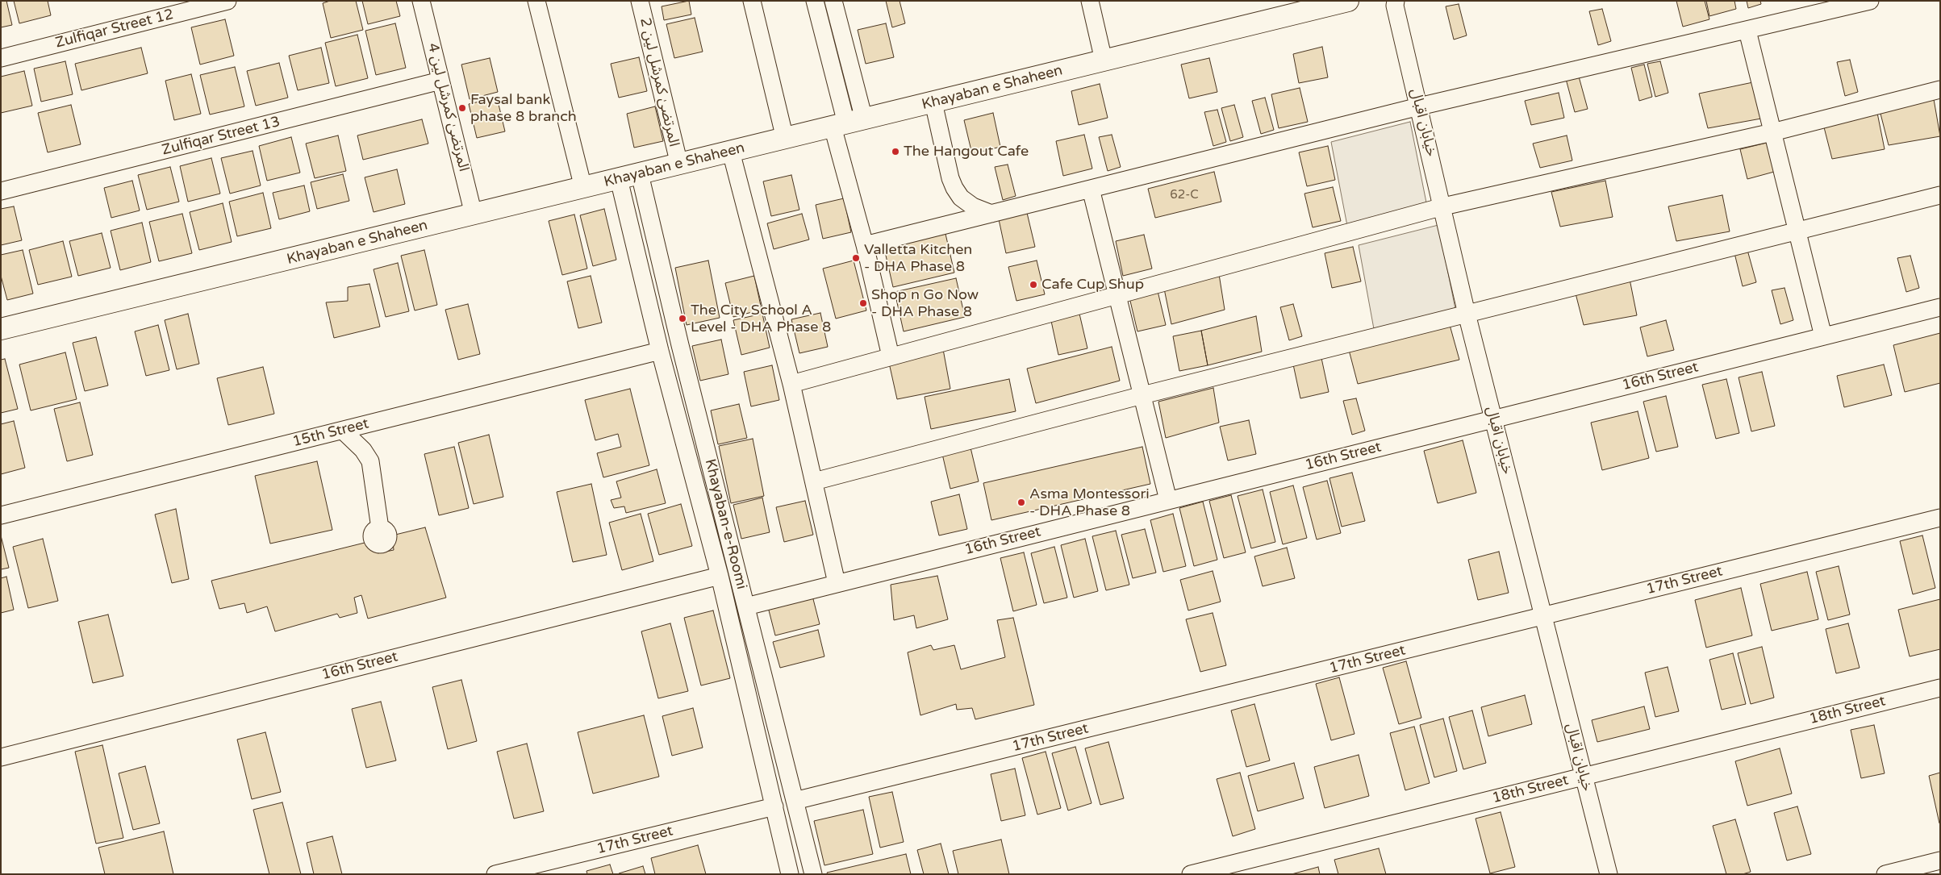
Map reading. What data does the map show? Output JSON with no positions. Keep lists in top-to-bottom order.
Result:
{
  "streets": {
    "main road": ["Khayaban e Shaheen"],
    "street": [
      "Zulfiqar Street 12",
      "المرتضیٰ کمرشل لین 2",
      "المرتضیٰ کمرشل لین 4",
      "خیابان اقبال",
      "Zulfiqar Street 13",
      "16th Street",
      "15th Street",
      "Khayaban-e-Roomi",
      "17th Street",
      "18th Street"
    ]
  },
  "crossings": [
    ["المرتضیٰ کمرشل لین 2", "Khayaban e Shaheen"],
    ["Khayaban e Shaheen", "المرتضیٰ کمرشل لین 4"],
    ["Khayaban e Shaheen", "Khayaban-e-Roomi"],
    ["المرتضیٰ کمرشل لین 4", "Zulfiqar Street 13"],
    ["خیابان اقبال", "16th Street"],
    ["خیابان اقبال", "17th Street"],
    ["خیابان اقبال", "18th Street"],
    ["16th Street", "Khayaban-e-Roomi"],
    ["15th Street", "Khayaban-e-Roomi"],
    ["Khayaban-e-Roomi", "17th Street"]
  ],
  "places": [
    "Faysal bank phase 8 branch",
    "The Hangout Cafe",
    "Valletta Kitchen - DHA Phase 8",
    "Cafe Cup Shup",
    "Shop n Go Now - DHA Phase 8",
    "The City School A Level - DHA Phase 8",
    "Asma Montessori - DHA Phase 8"
  ],
  "house_numbers": ["62-C"]
}
